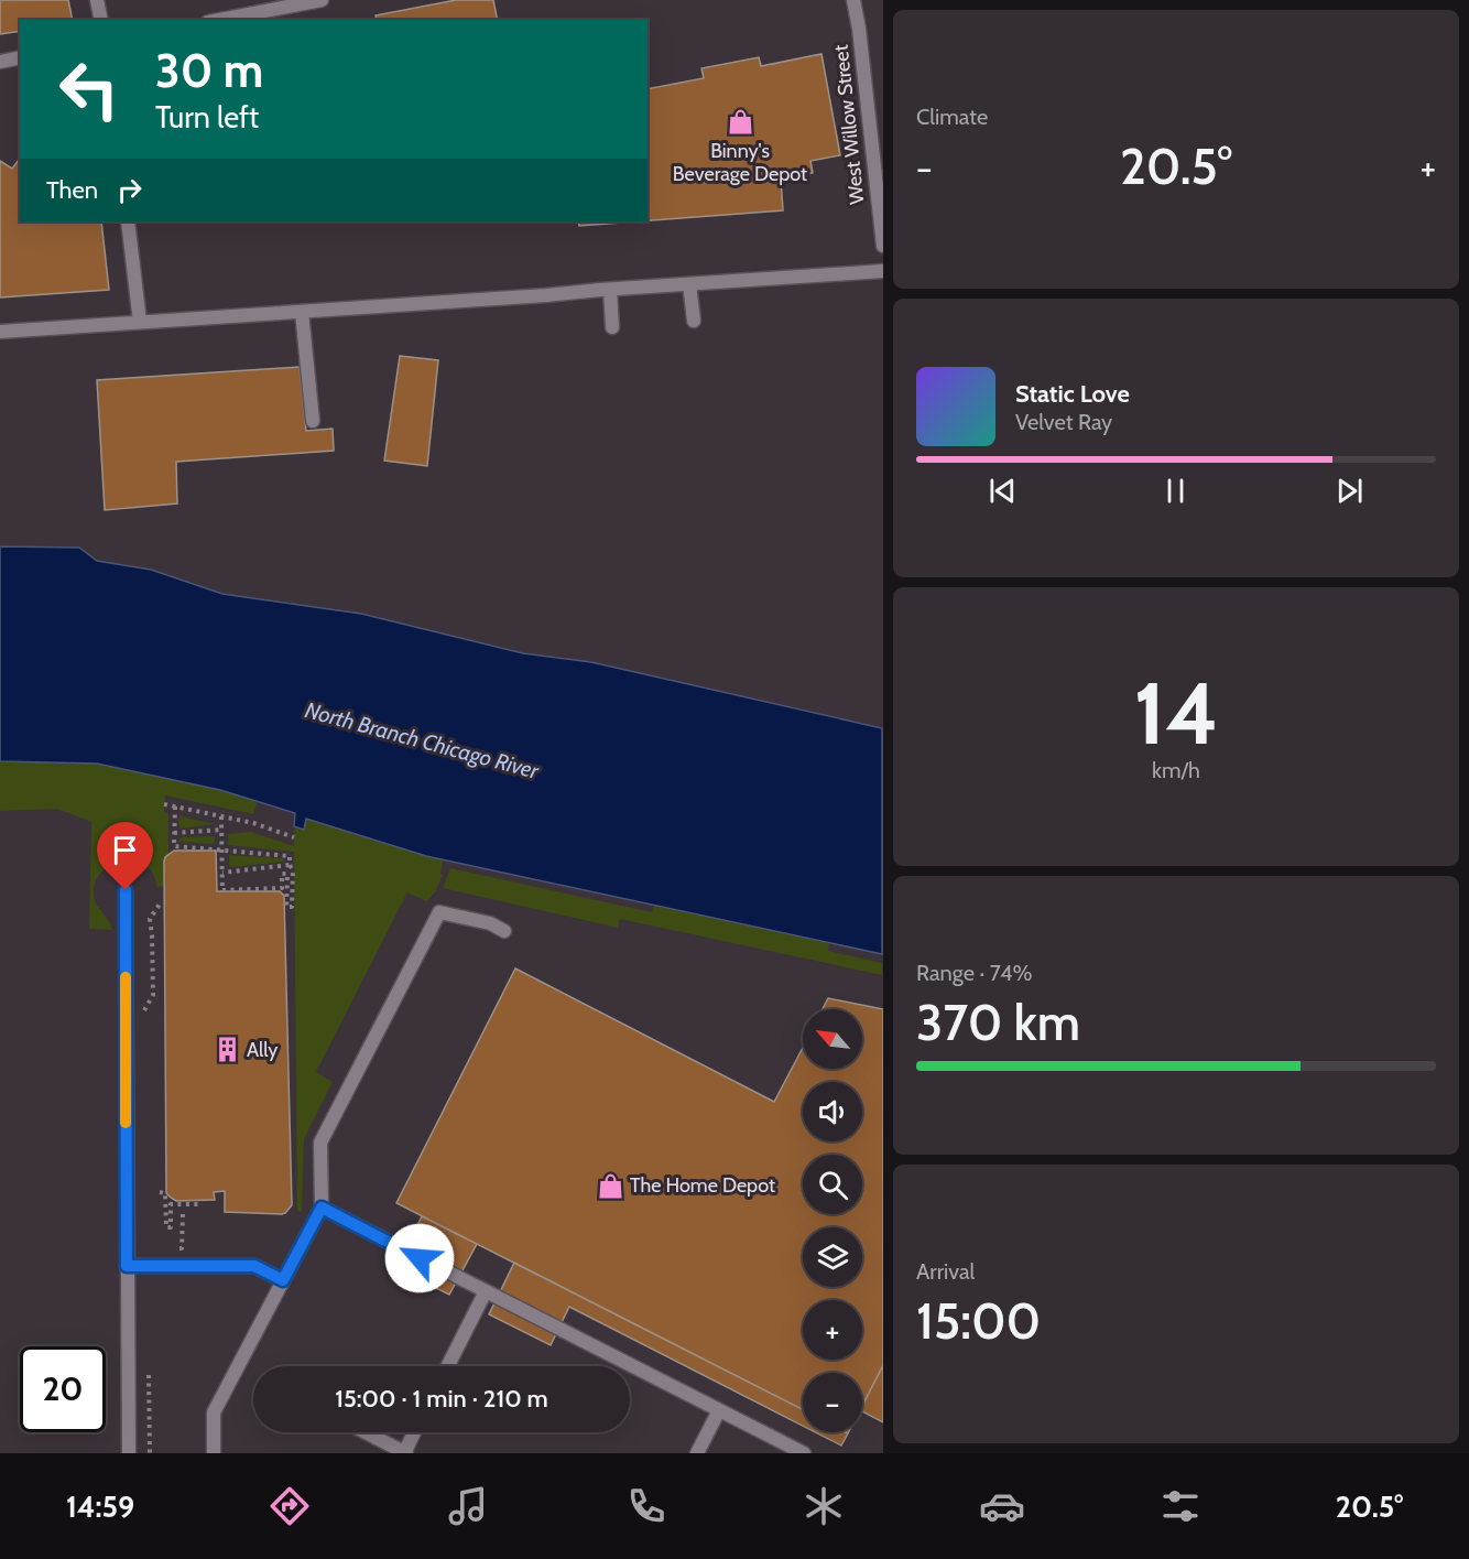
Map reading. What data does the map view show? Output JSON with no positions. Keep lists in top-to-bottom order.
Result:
{
  "streets": {
    "street": ["West Willow Street"]
  },
  "water": ["North Branch Chicago River"],
  "places": {
    "shop": ["Binny's Beverage Depot", "The Home Depot"],
    "building": ["Ally"]
  },
  "north": "top left",
  "page": {
    "tile": [
      "Climate",
      ["14", "km/h"],
      ["Range · 74%", "370 km"],
      ["Arrival", "15:00"]
    ],
    "turn": ["30 m", "Turn left"],
    "heat": ["−", "20.5°", "+"],
    "then": "Then",
    "song": ["Static Love", "Velvet Ray"],
    "map_buttons": ["+", "−"],
    "limit": "20",
    "trip": "15:00 · 1 min · 210 m",
    "tabs": ["14:59", "20.5°"]
  }
}
